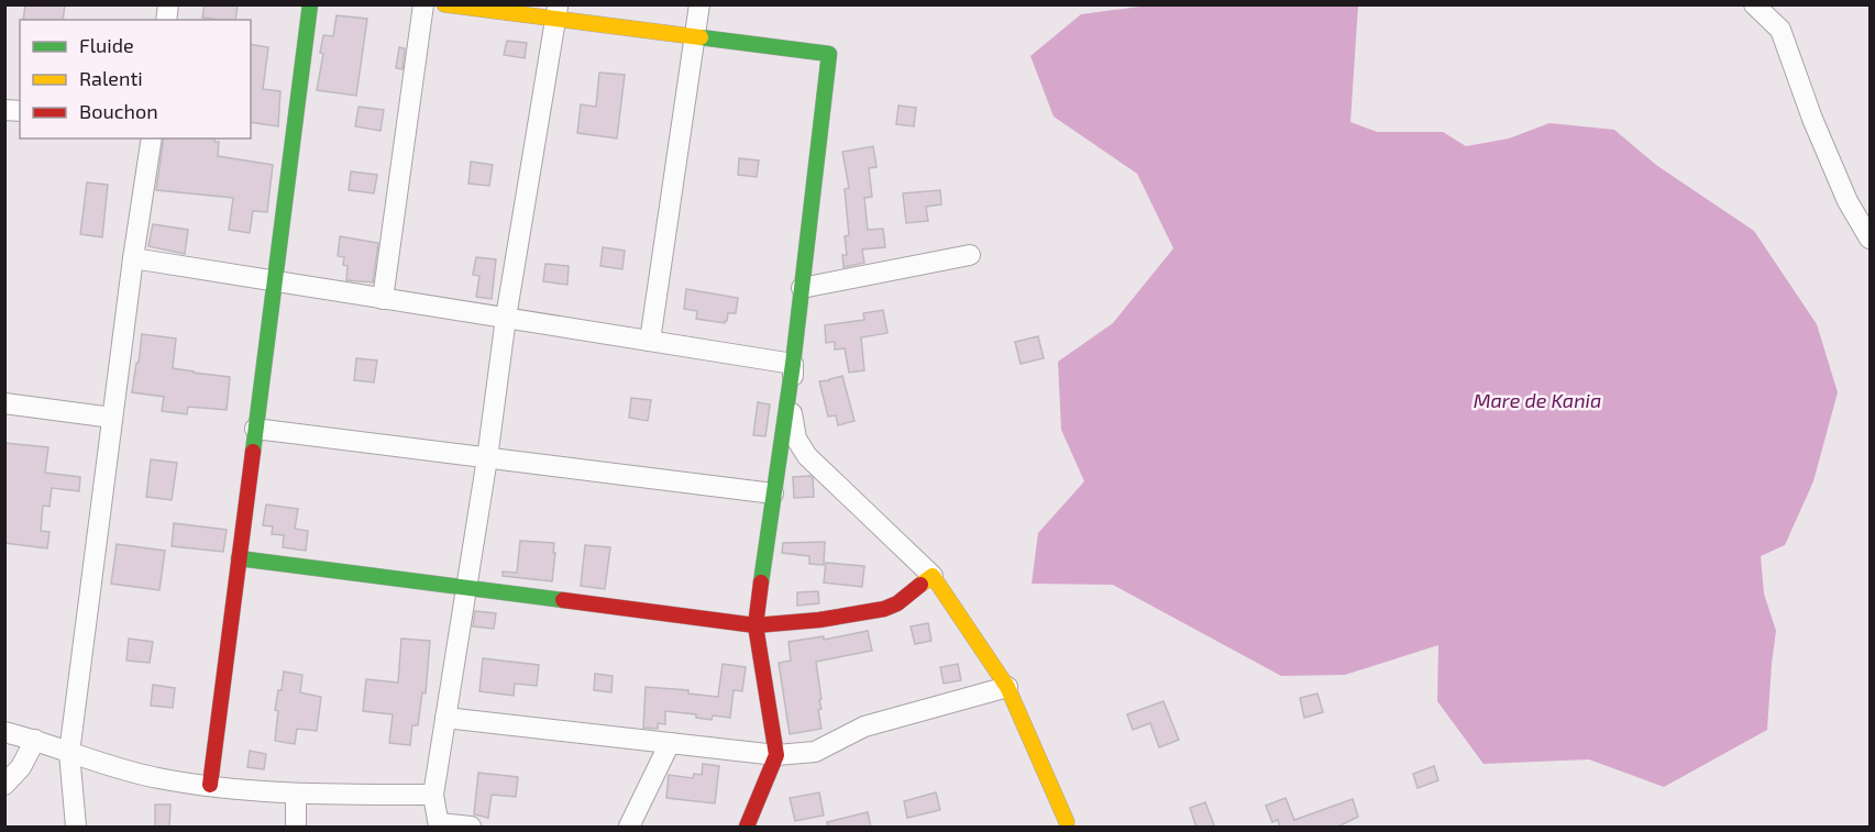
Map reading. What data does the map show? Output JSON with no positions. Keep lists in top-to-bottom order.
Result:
{
  "water": ["Mare de Kania"],
  "legend": ["Fluide", "Ralenti", "Bouchon"]
}
